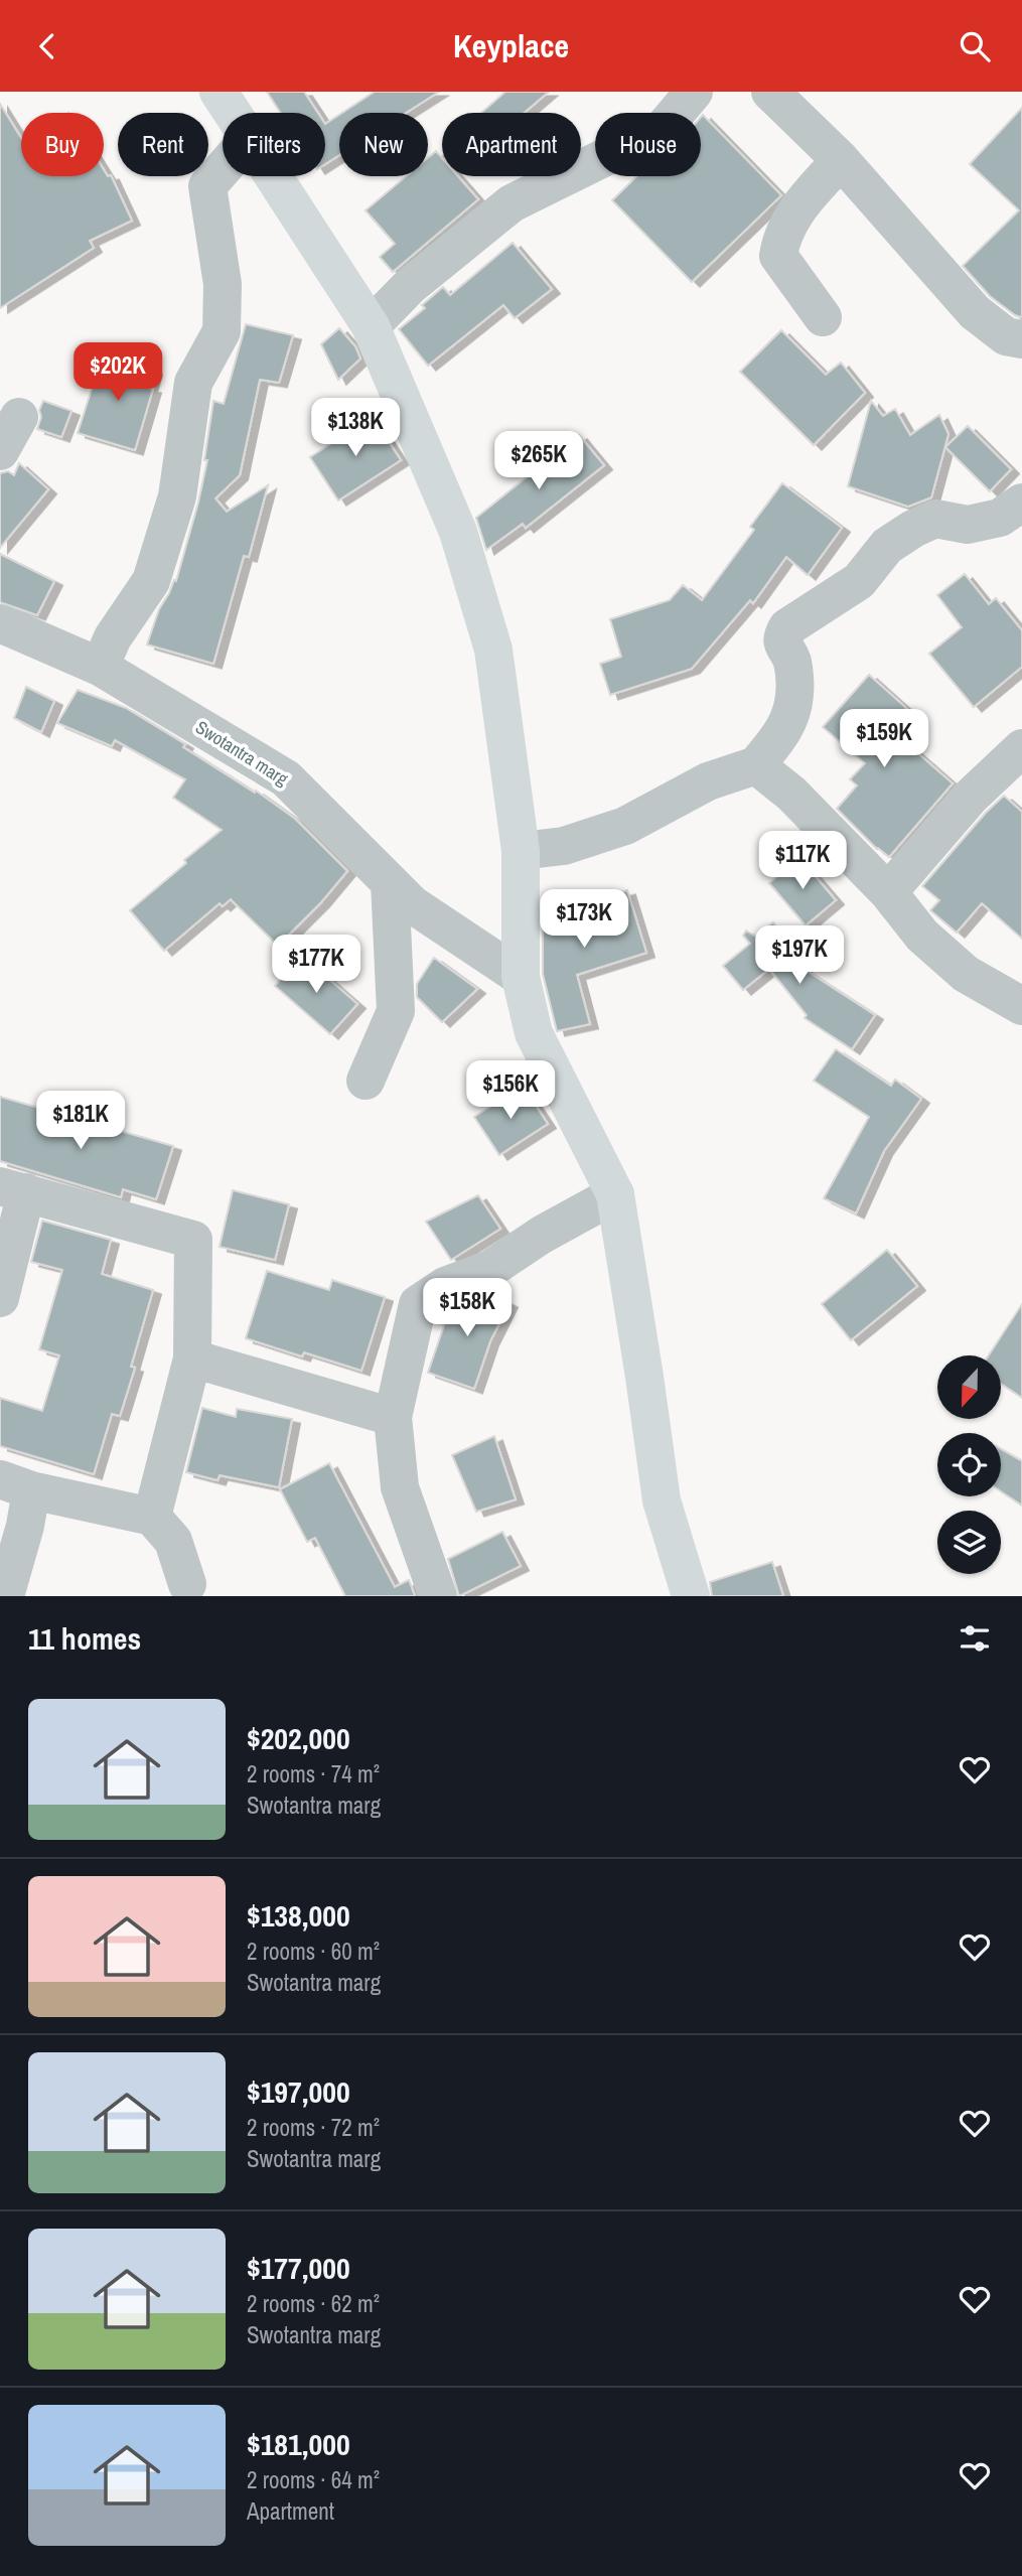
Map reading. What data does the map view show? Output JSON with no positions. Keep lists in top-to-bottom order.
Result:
{
  "streets": {
    "street": ["Swotantra marg"]
  },
  "north": "bottom",
  "page": {
    "header": "Keyplace",
    "chip": [
      "Buy",
      "Rent",
      "Filters",
      "New",
      "Apartment",
      "House"
    ],
    "price": [
      "$202K",
      "$138K",
      "$265K",
      "$159K",
      "$117K",
      "$173K",
      "$197K",
      "$177K",
      "$156K",
      "$181K",
      "$158K"
    ],
    "heading": "11 homes",
    "list": [
      {
        "name": "$202,000",
        "note": "2 rooms · 74 m² · Swotantra marg"
      },
      {
        "name": "$138,000",
        "note": "2 rooms · 60 m² · Swotantra marg"
      },
      {
        "name": "$197,000",
        "note": "2 rooms · 72 m² · Swotantra marg"
      },
      {
        "name": "$177,000",
        "note": "2 rooms · 62 m² · Swotantra marg"
      },
      {
        "name": "$181,000",
        "note": "2 rooms · 64 m² · Apartment"
      }
    ]
  }
}
